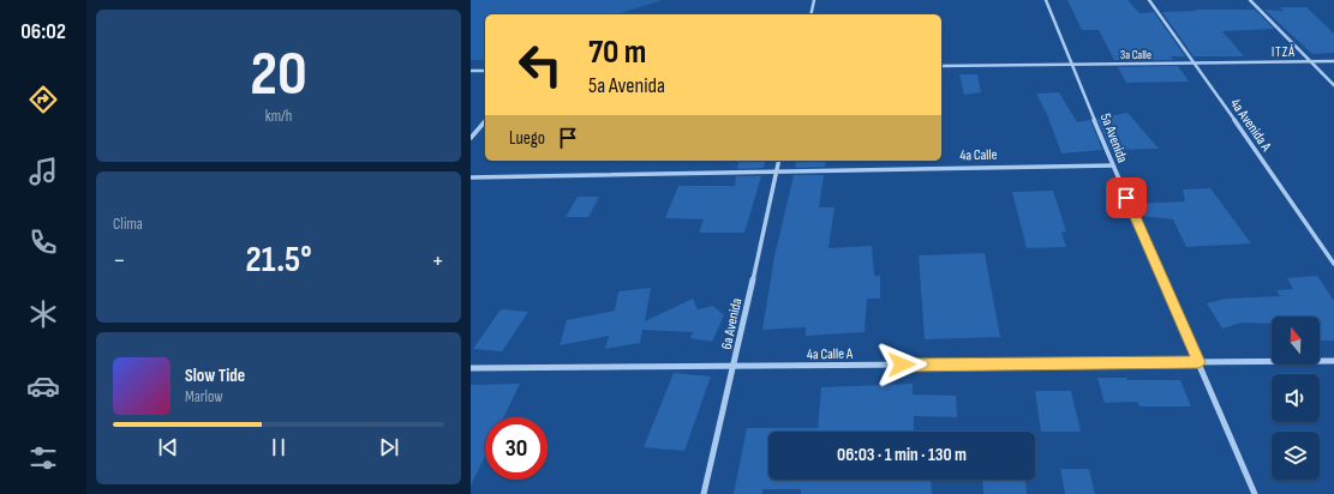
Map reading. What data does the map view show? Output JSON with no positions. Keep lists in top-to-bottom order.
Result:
{
  "streets": {
    "street": [
      "3a Calle",
      "4a Avenida A",
      "5a Avenida",
      "4a Calle",
      "6a Avenida",
      "4a Calle A"
    ]
  },
  "crossings": [
    ["3a Calle", "4a Avenida A"],
    ["3a Calle", "5a Avenida"],
    ["5a Avenida", "4a Calle"],
    ["5a Avenida", "4a Calle A"],
    ["4a Calle", "6a Avenida"],
    ["6a Avenida", "4a Calle A"]
  ],
  "districts": ["ITZÁ"],
  "north": "top",
  "page": {
    "tabs": "06:02",
    "tile": [
      ["20", "km/h"],
      "Clima"
    ],
    "turn": ["70 m", "5a Avenida"],
    "then": "Luego",
    "heat": ["−", "21.5°", "+"],
    "song": ["Slow Tide", "Marlow"],
    "limit": "30",
    "trip": "06:03 · 1 min · 130 m"
  }
}
